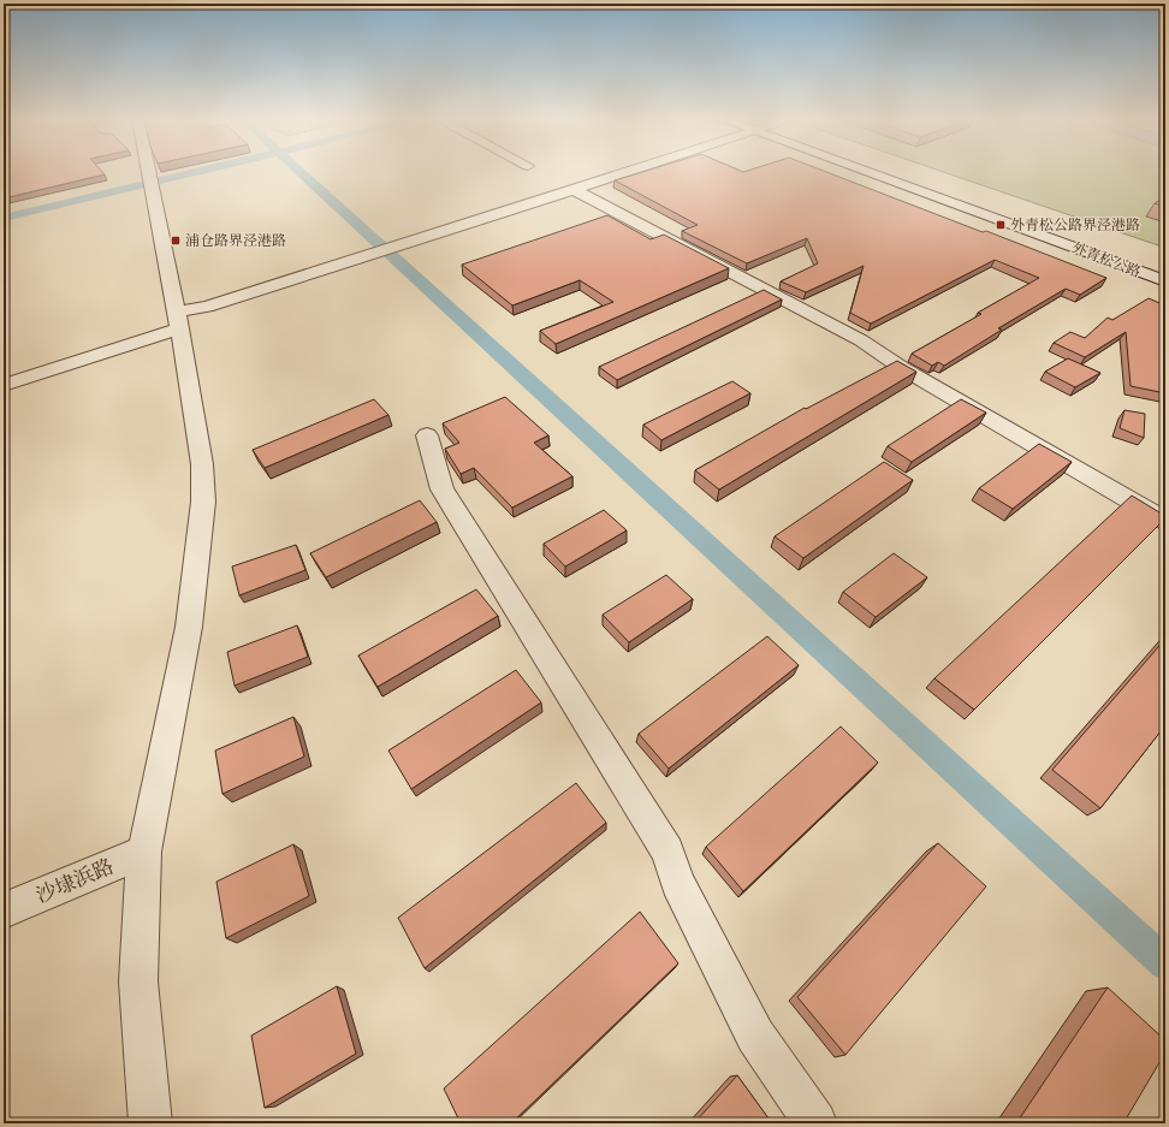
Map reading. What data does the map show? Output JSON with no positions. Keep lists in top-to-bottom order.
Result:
{
  "streets": {
    "main road": ["外青松公路"],
    "street": ["沙埭浜路"]
  },
  "places": {
    "transit": ["外青松公路界泾港路", "浦仓路界泾港路"]
  }
}
